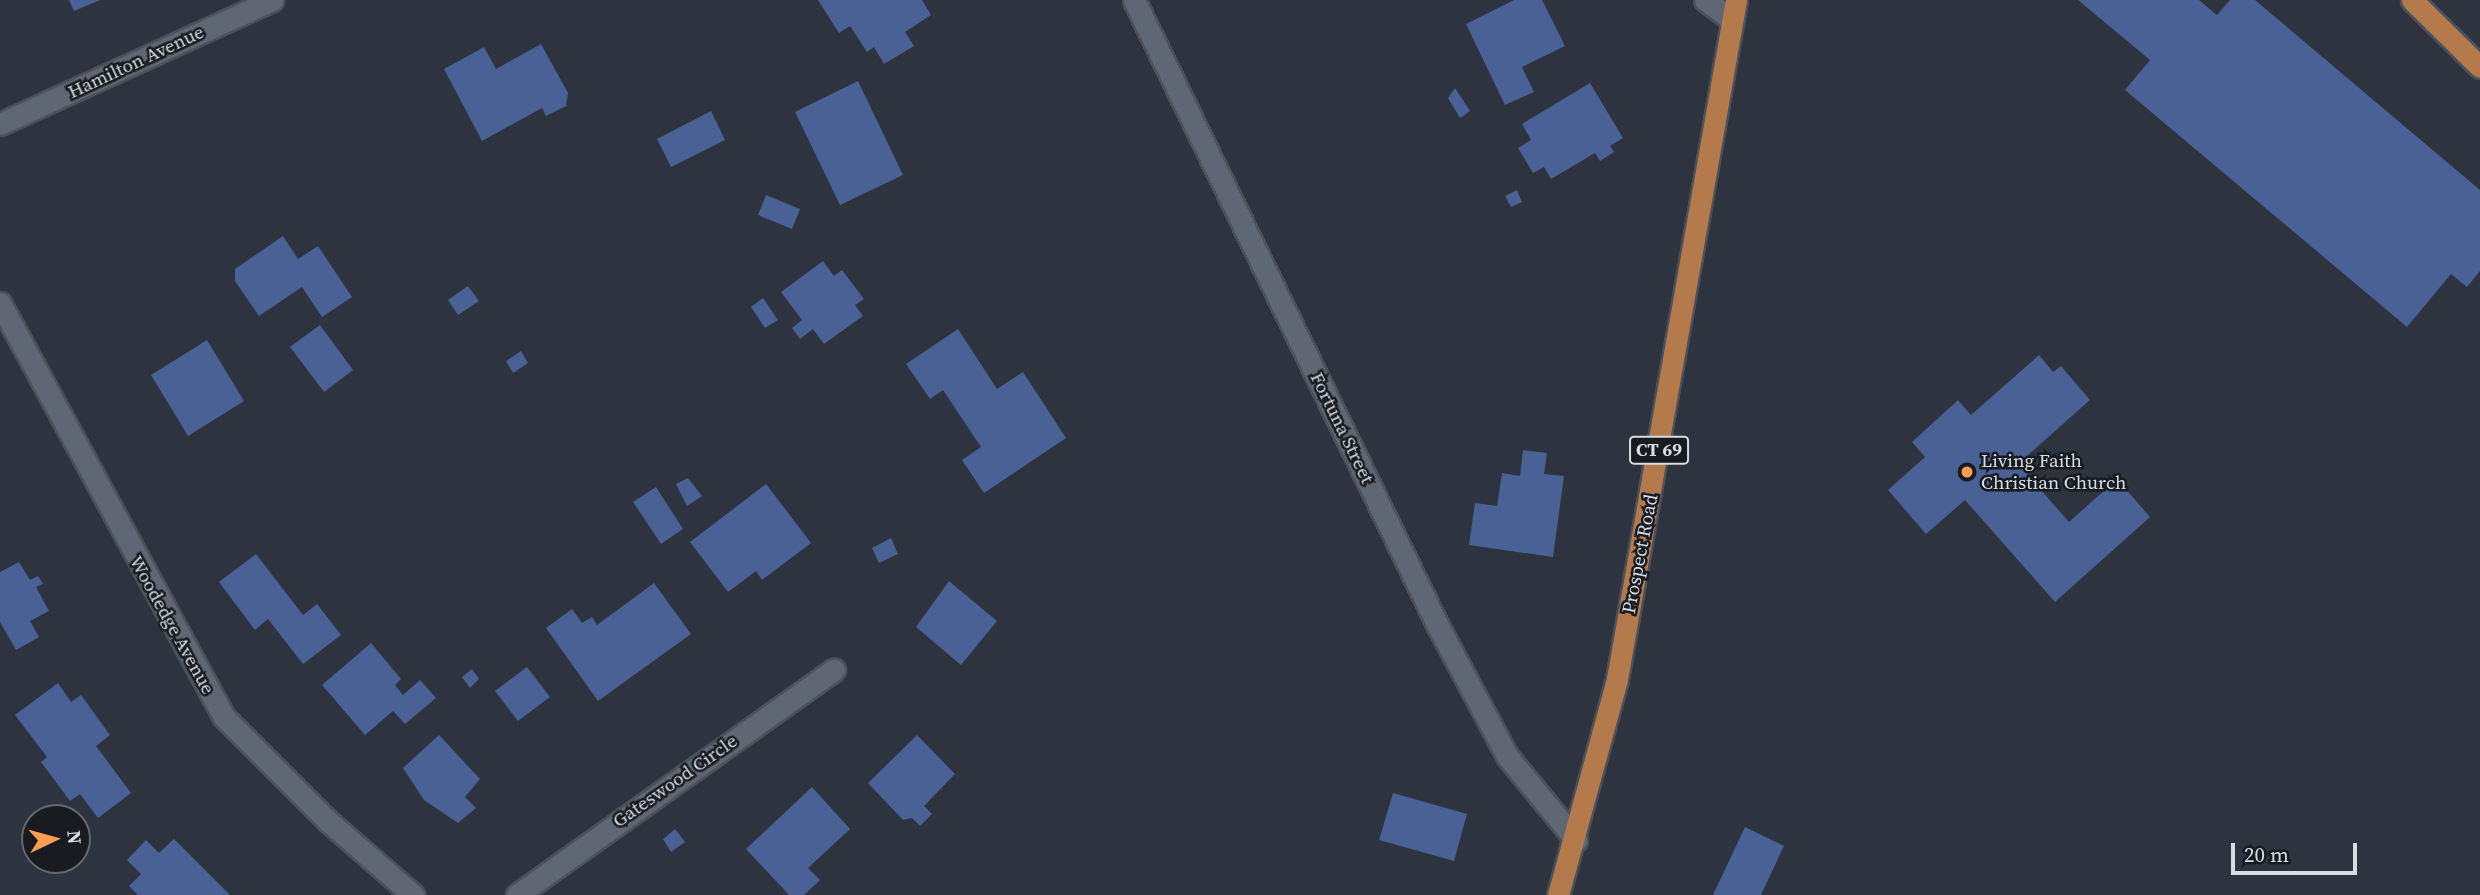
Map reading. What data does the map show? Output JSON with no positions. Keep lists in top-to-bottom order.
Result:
{
  "streets": {
    "main road": ["CT 69", "Prospect Road"],
    "street": [
      "Hamilton Avenue",
      "Fortuna Street",
      "Woodedge Avenue",
      "Gateswood Circle"
    ]
  },
  "crossings": [
    ["Fortuna Street", "Prospect Road"]
  ],
  "places": ["Living Faith Christian Church"],
  "scale_bar": "20 m",
  "north": "right"
}
